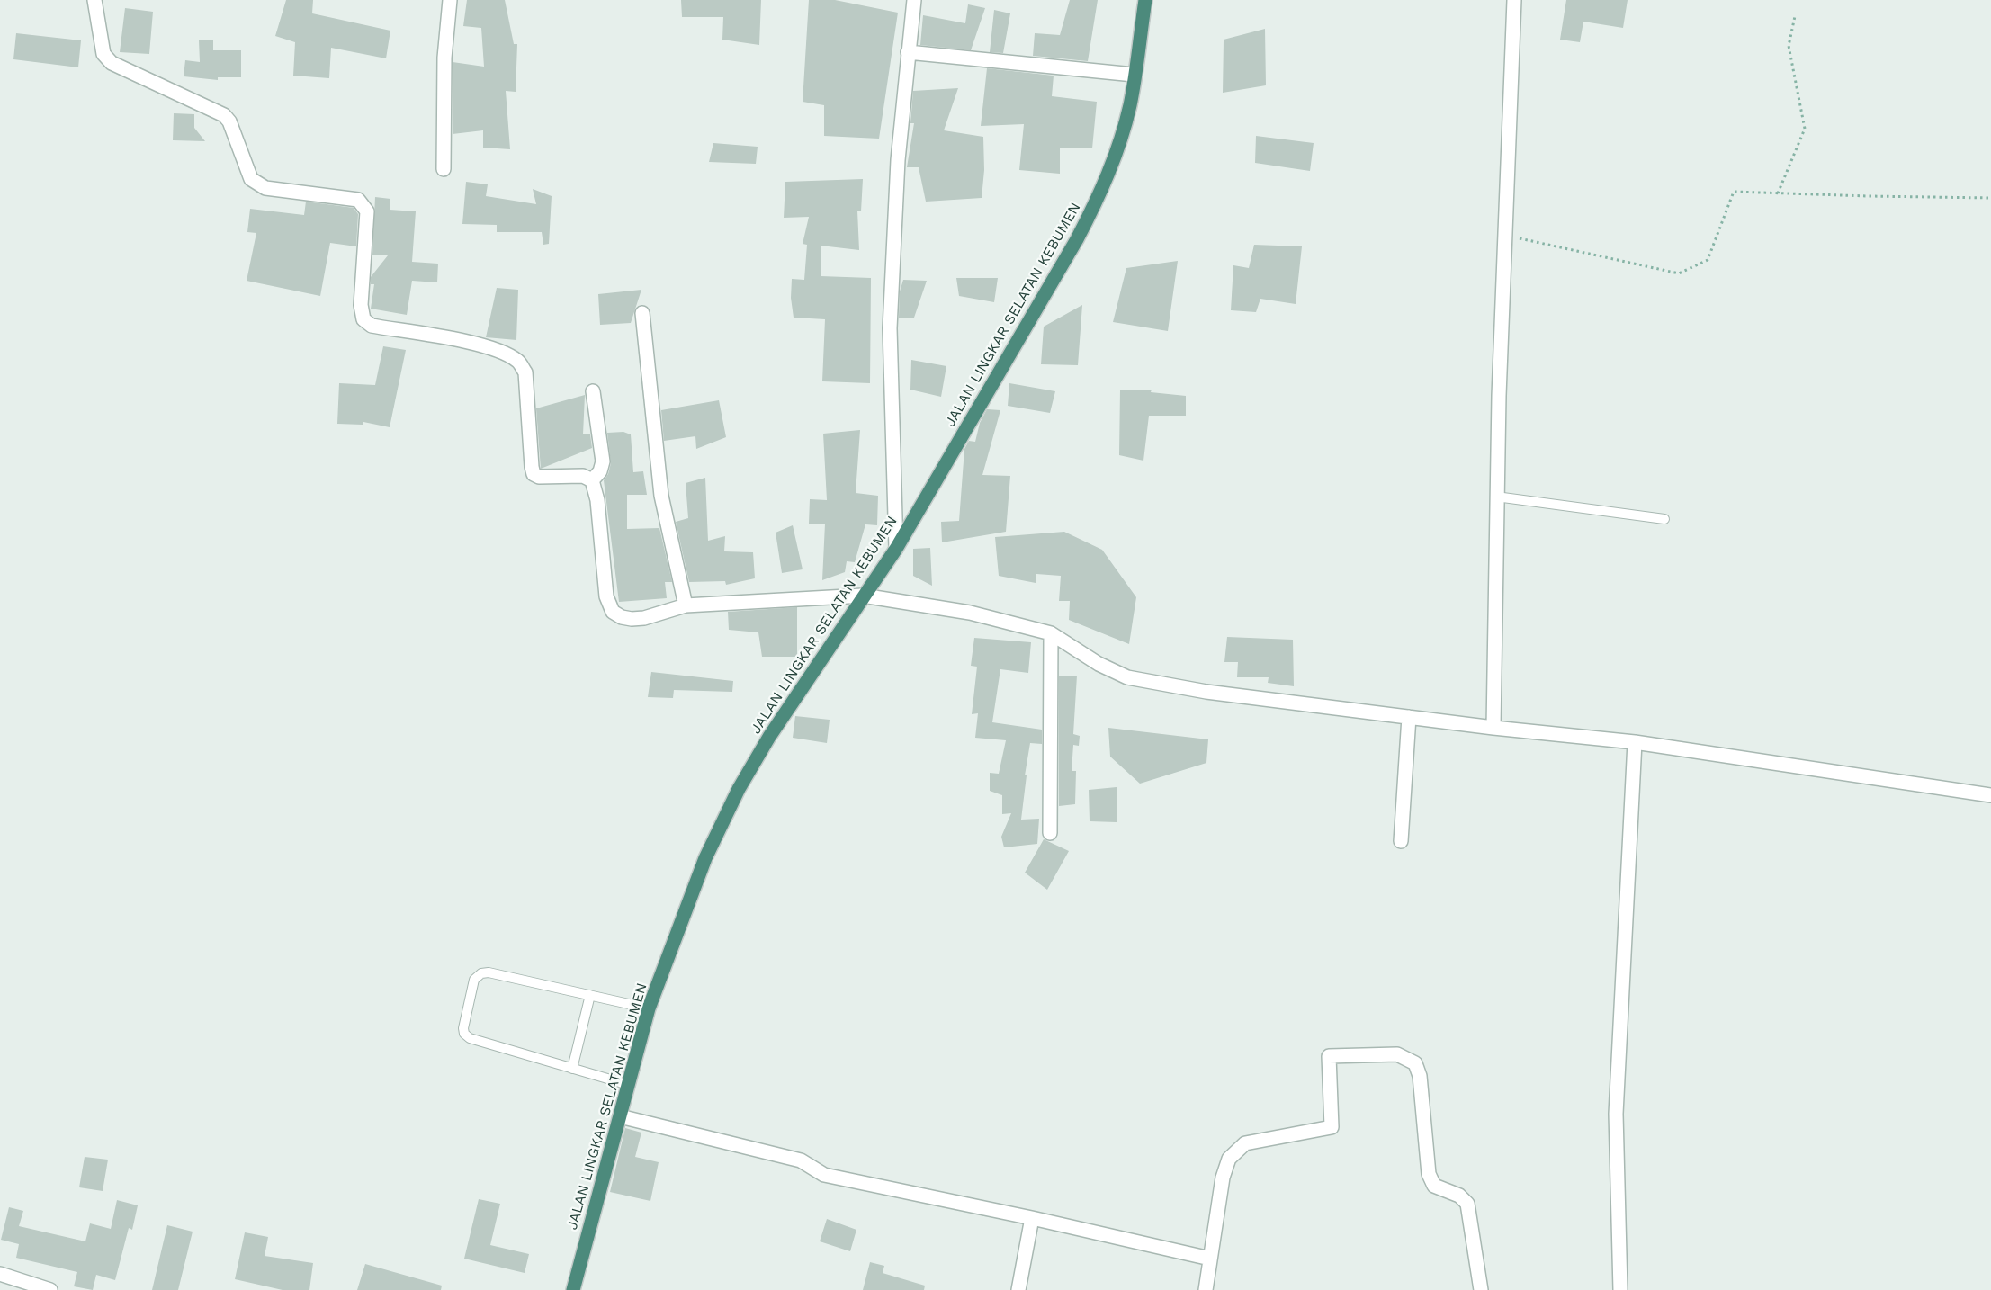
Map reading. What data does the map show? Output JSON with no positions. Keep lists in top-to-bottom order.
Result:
{
  "streets": {
    "highway": ["JALAN LINGKAR SELATAN KEBUMEN"]
  }
}
